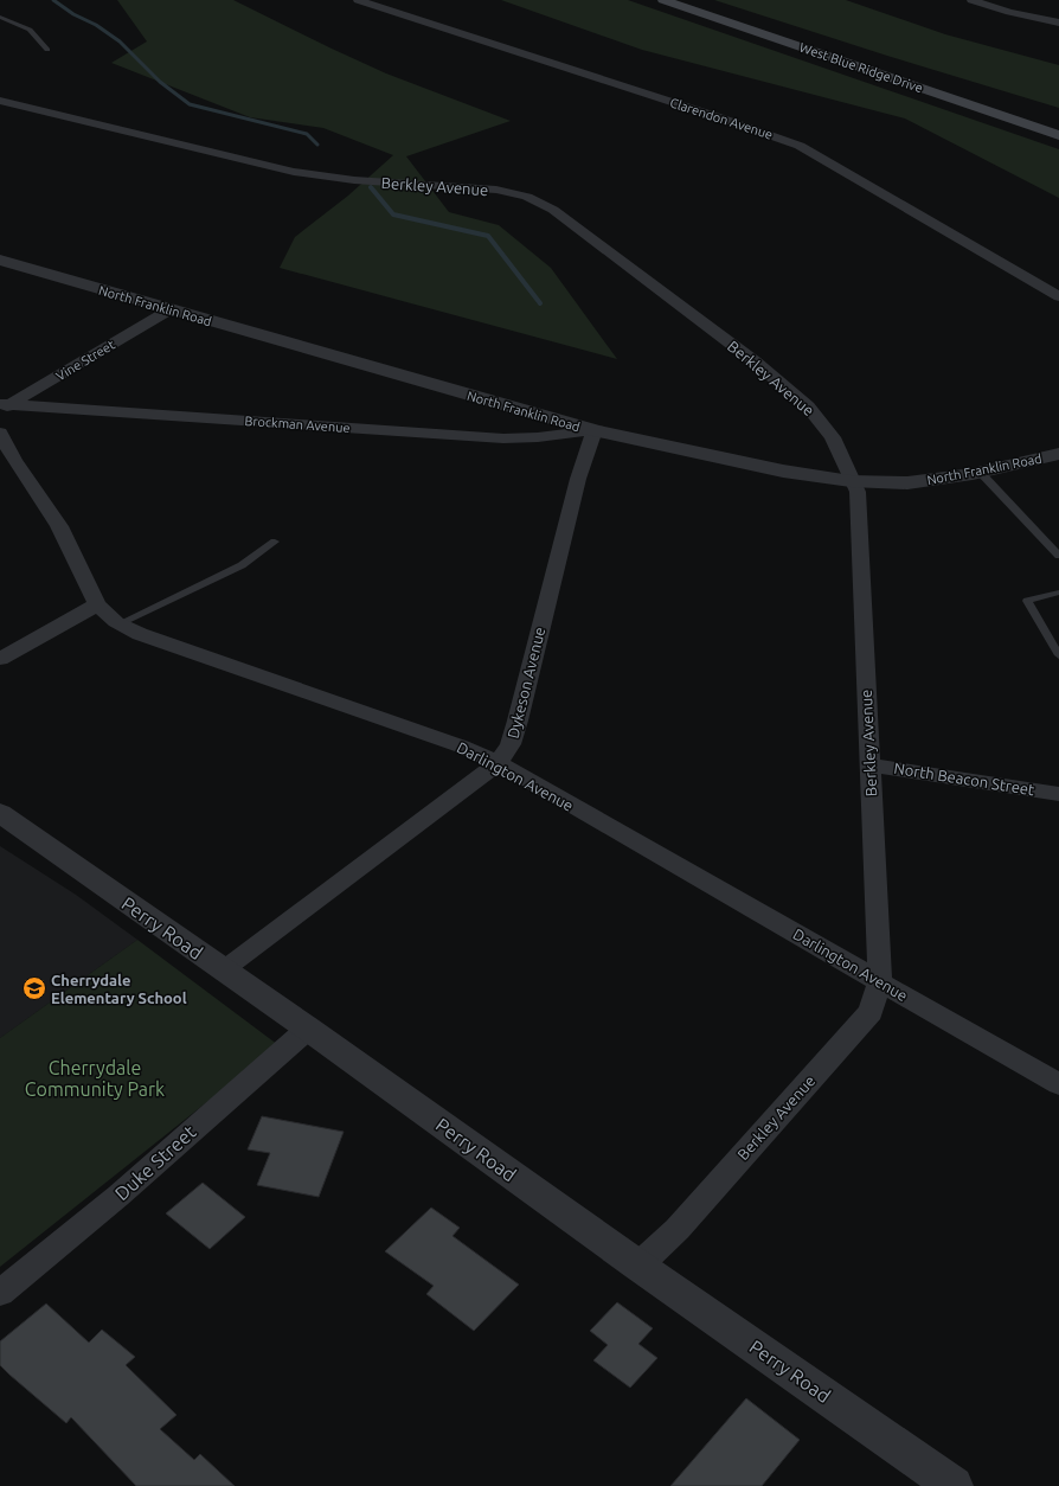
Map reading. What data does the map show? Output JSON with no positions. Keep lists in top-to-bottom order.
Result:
{
  "streets": {
    "main road": ["West Blue Ridge Drive"],
    "street": [
      "Clarendon Avenue",
      "Berkley Avenue",
      "North Franklin Road",
      "Vine Street",
      "Brockman Avenue",
      "Dykeson Avenue",
      "Darlington Avenue",
      "North Beacon Street",
      "Perry Road",
      "Duke Street"
    ]
  },
  "crossings": [
    ["Berkley Avenue", "North Franklin Road"],
    ["Berkley Avenue", "Darlington Avenue"],
    ["Berkley Avenue", "North Beacon Street"],
    ["Berkley Avenue", "Perry Road"],
    ["North Franklin Road", "Vine Street"],
    ["North Franklin Road", "Brockman Avenue"],
    ["North Franklin Road", "Dykeson Avenue"],
    ["Vine Street", "Brockman Avenue"],
    ["Brockman Avenue", "Dykeson Avenue"],
    ["Dykeson Avenue", "Darlington Avenue"],
    ["Dykeson Avenue", "Perry Road"],
    ["Perry Road", "Duke Street"]
  ],
  "parks": ["Cherrydale Community Park"],
  "places": {
    "school or university": ["Cherrydale Elementary School"]
  }
}
